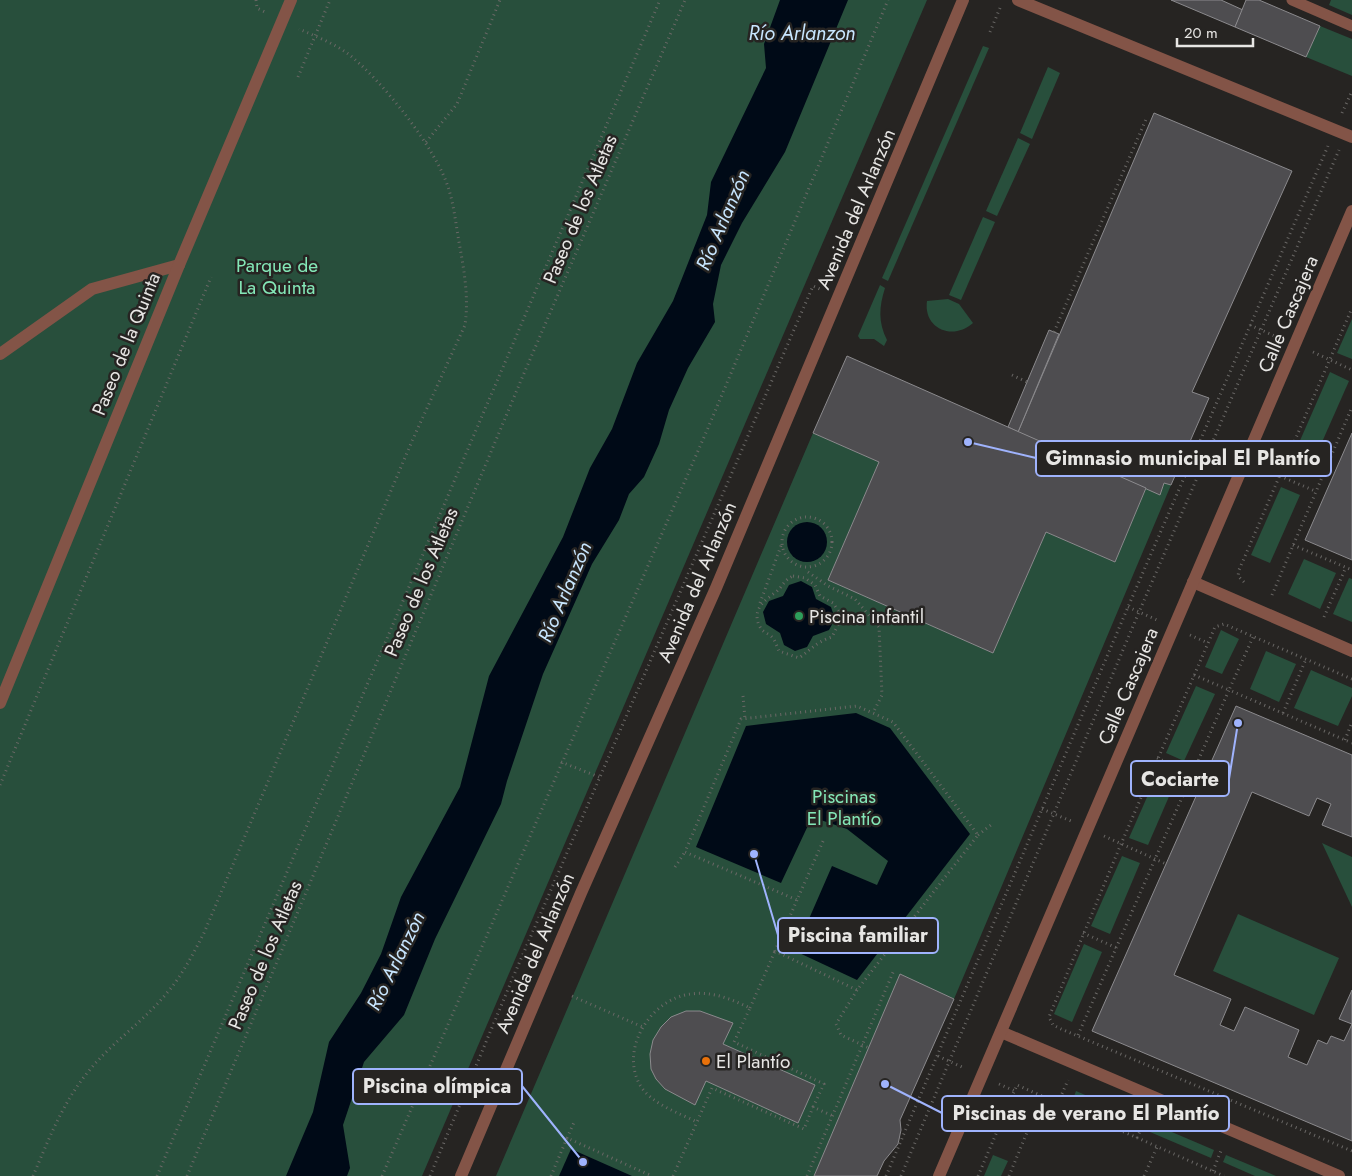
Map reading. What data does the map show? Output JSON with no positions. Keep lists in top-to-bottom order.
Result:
{
  "streets": {
    "street": ["Avenida del Arlanzón", "Calle Cascajera", "Paseo de la Quinta"],
    "path": ["Paseo de los Atletas"]
  },
  "water": ["Río Arlanzon", "Río Arlanzón"],
  "parks": ["Parque de La Quinta", "Piscinas El Plantío"],
  "places": [
    "Gimnasio municipal El Plantío",
    "Piscina infantil",
    "Cociarte",
    "Piscina familiar",
    "El Plantío",
    "Piscinas de verano El Plantío",
    "Piscina olímpica"
  ],
  "scale_bar": "20 m"
}
